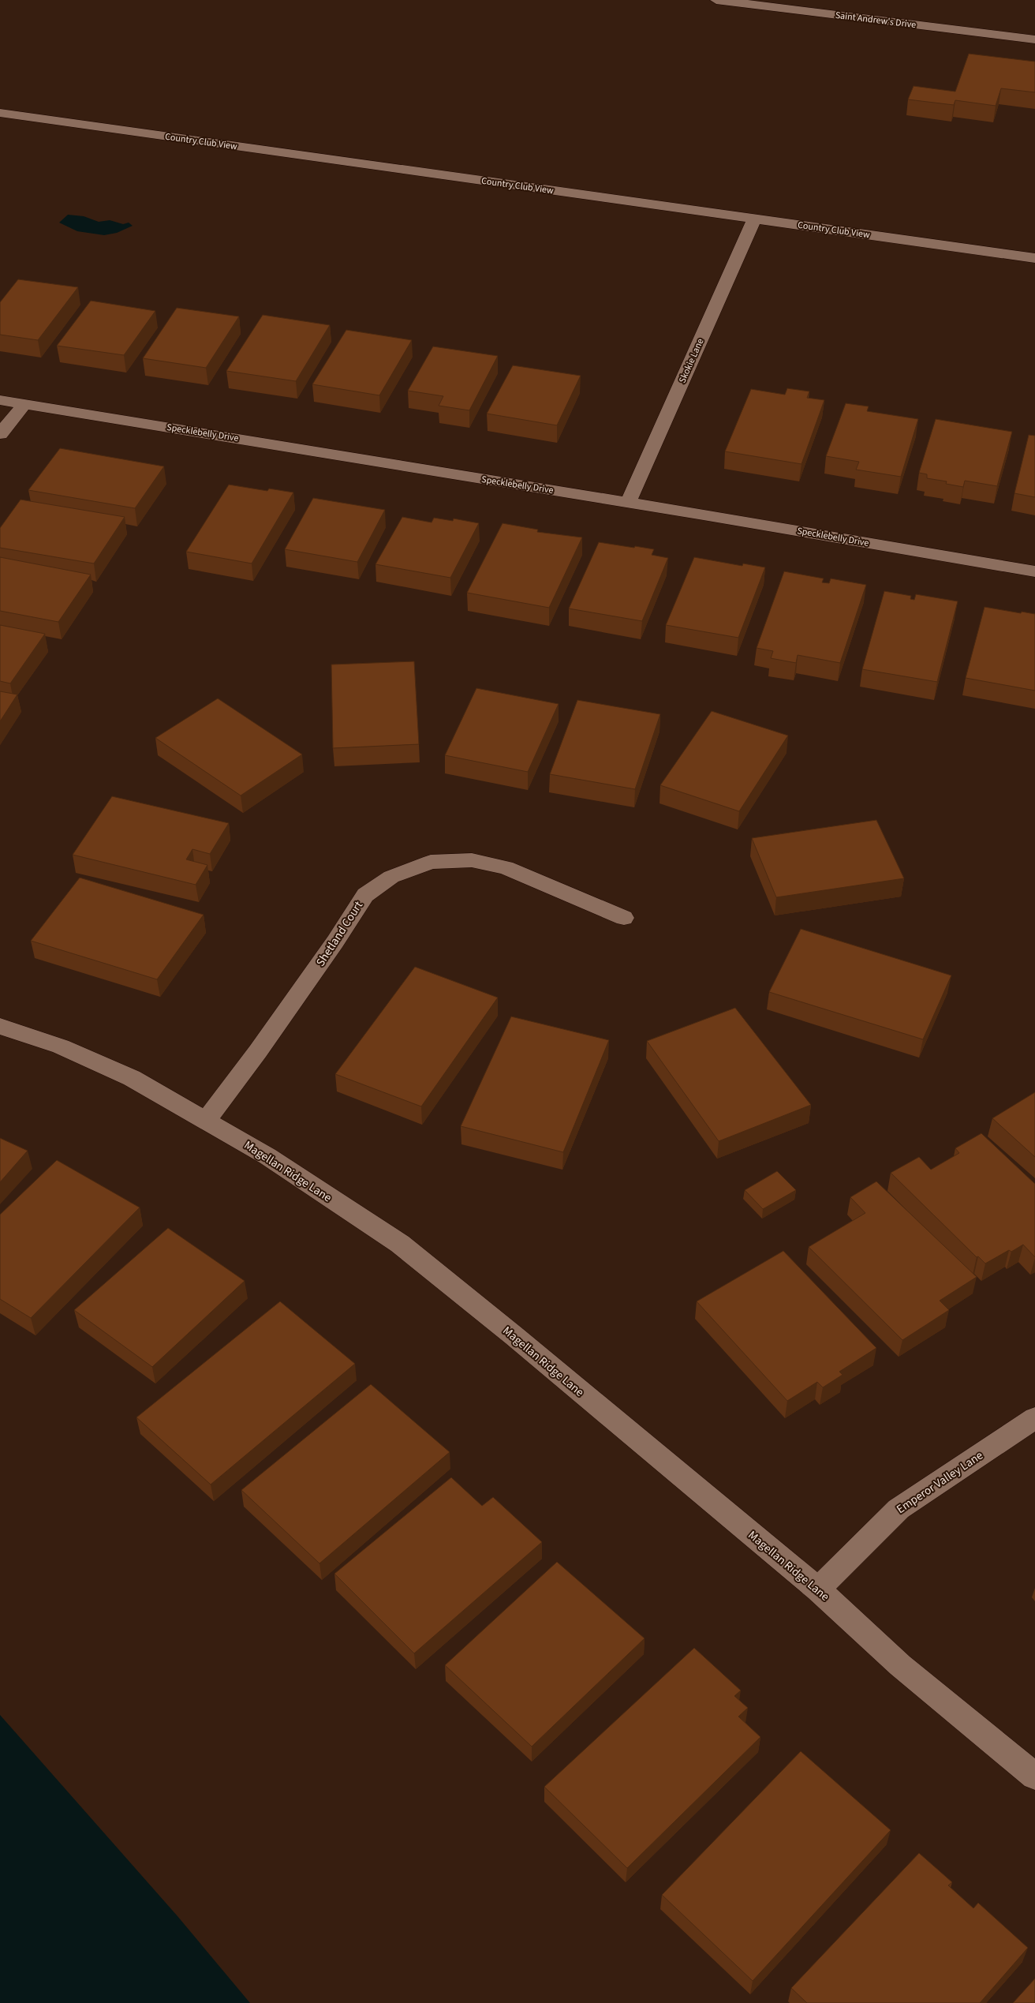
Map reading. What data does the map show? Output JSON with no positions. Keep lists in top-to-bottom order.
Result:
{
  "streets": {
    "street": [
      "Saint Andrew's Drive",
      "Country Club View",
      "Skokie Lane",
      "Specklebelly Drive",
      "Shetland Court",
      "Magellan Ridge Lane",
      "Emperor Valley Lane"
    ]
  },
  "crossings": [
    ["Country Club View", "Skokie Lane"],
    ["Skokie Lane", "Specklebelly Drive"],
    ["Shetland Court", "Magellan Ridge Lane"],
    ["Magellan Ridge Lane", "Emperor Valley Lane"]
  ]
}
